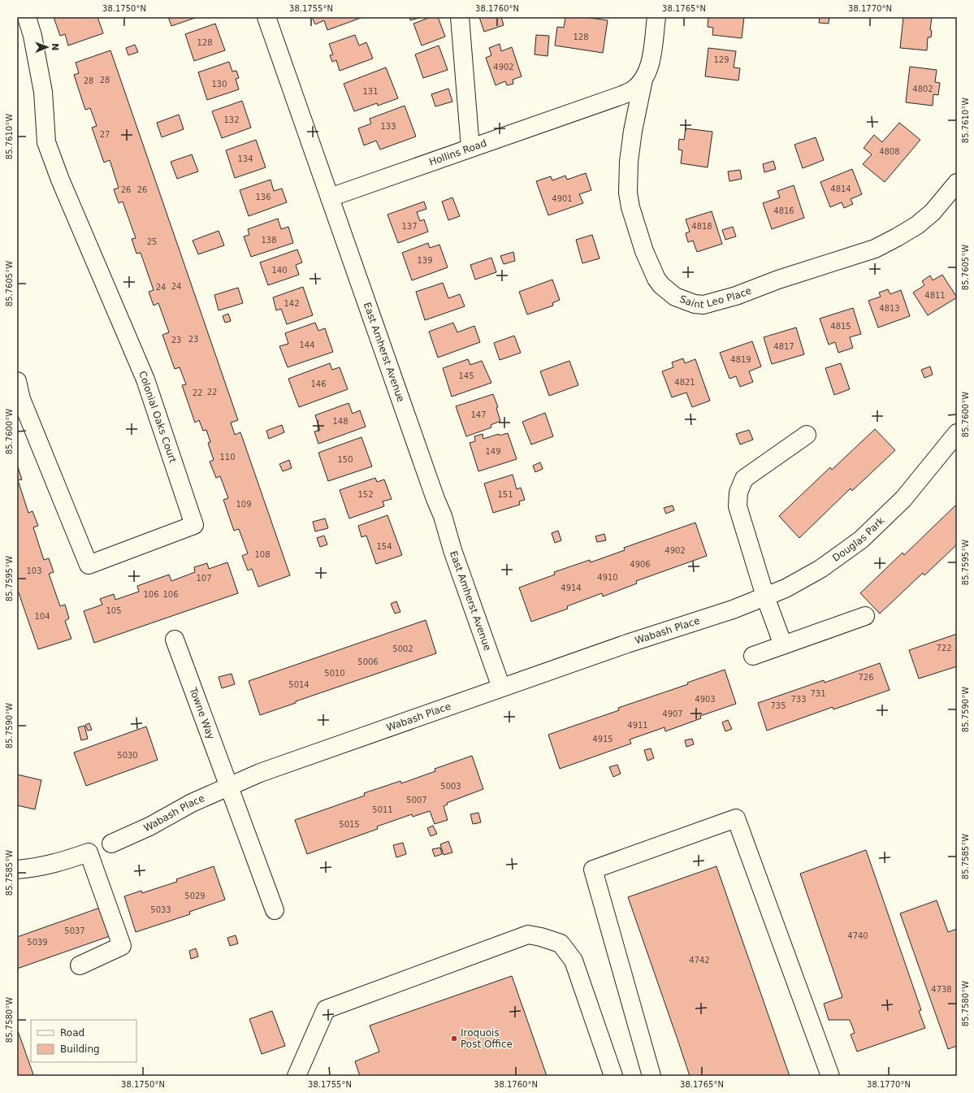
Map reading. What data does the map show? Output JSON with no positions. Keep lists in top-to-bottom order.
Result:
{
  "streets": {
    "street": [
      "Hollins Road",
      "Saint Leo Place",
      "East Amherst Avenue",
      "Colonial Oaks Court",
      "Douglas Park",
      "Wabash Place",
      "Towne Way"
    ]
  },
  "crossings": [
    ["Hollins Road", "Saint Leo Place"],
    ["Hollins Road", "East Amherst Avenue"],
    ["East Amherst Avenue", "Wabash Place"],
    ["Douglas Park", "Wabash Place"],
    ["Wabash Place", "Towne Way"]
  ],
  "places": ["Iroquois Post Office"],
  "house_numbers": [
    "128",
    "128",
    "129",
    "4902",
    "28",
    "28",
    "130",
    "4802",
    "131",
    "132",
    "133",
    "27",
    "4808",
    "134",
    "4814",
    "26",
    "26",
    "136",
    "4901",
    "4816",
    "137",
    "4818",
    "138",
    "25",
    "139",
    "140",
    "24",
    "24",
    "4811",
    "142",
    "4813",
    "4815",
    "23",
    "23",
    "144",
    "4817",
    "4819",
    "145",
    "4821",
    "146",
    "22",
    "22",
    "147",
    "148",
    "149",
    "110",
    "150",
    "152",
    "151",
    "109",
    "154",
    "4902",
    "108",
    "4906",
    "103",
    "4910",
    "107",
    "4914",
    "106",
    "106",
    "105",
    "104",
    "722",
    "5002",
    "5006",
    "5010",
    "726",
    "5014",
    "731",
    "4903",
    "733",
    "735",
    "4907",
    "4911",
    "4915",
    "5030",
    "5003",
    "5007",
    "5011",
    "5015",
    "5029",
    "5033",
    "5037",
    "4740",
    "5039",
    "4742",
    "4738"
  ],
  "legend": ["Road", "Building"],
  "north": "right",
  "coordinates": [
    "38.1750°N",
    "38.1755°N",
    "38.1760°N",
    "38.1765°N",
    "38.1770°N",
    "85.7610°W",
    "85.7605°W",
    "85.7600°W",
    "85.7595°W",
    "85.7590°W",
    "85.7585°W",
    "85.7580°W"
  ]
}
